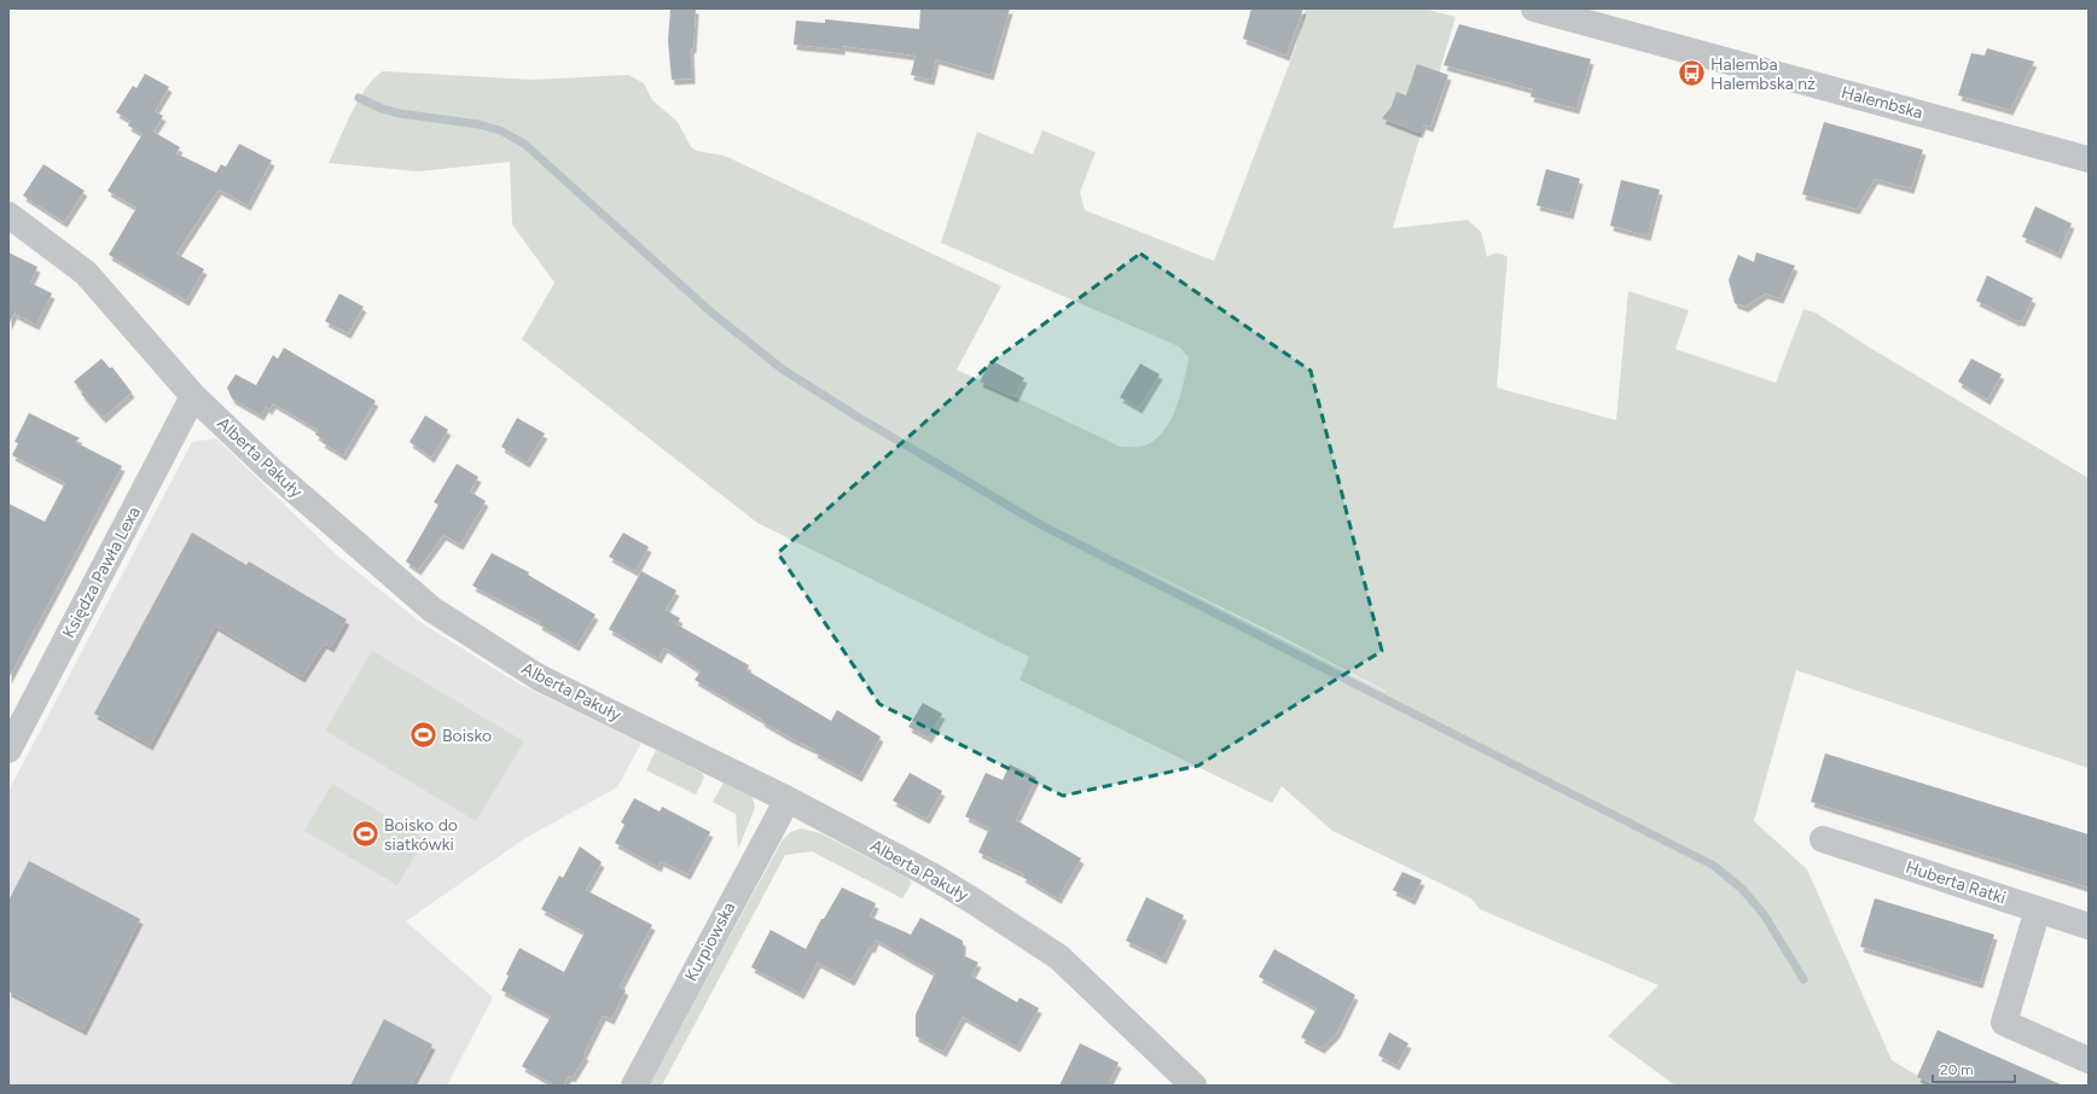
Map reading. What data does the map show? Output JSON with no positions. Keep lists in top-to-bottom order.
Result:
{
  "streets": {
    "street": [
      "Halembska",
      "Alberta Pakuły",
      "Księdza Pawła Lexa",
      "Huberta Ratki",
      "Kurpiowska"
    ]
  },
  "crossings": [
    ["Alberta Pakuły", "Księdza Pawła Lexa"],
    ["Alberta Pakuły", "Kurpiowska"]
  ],
  "places": {
    "bus stop": ["Halemba Halembska nż"],
    "sports": ["Boisko", "Boisko do siatkówki"]
  },
  "scale_bar": "20 m"
}
